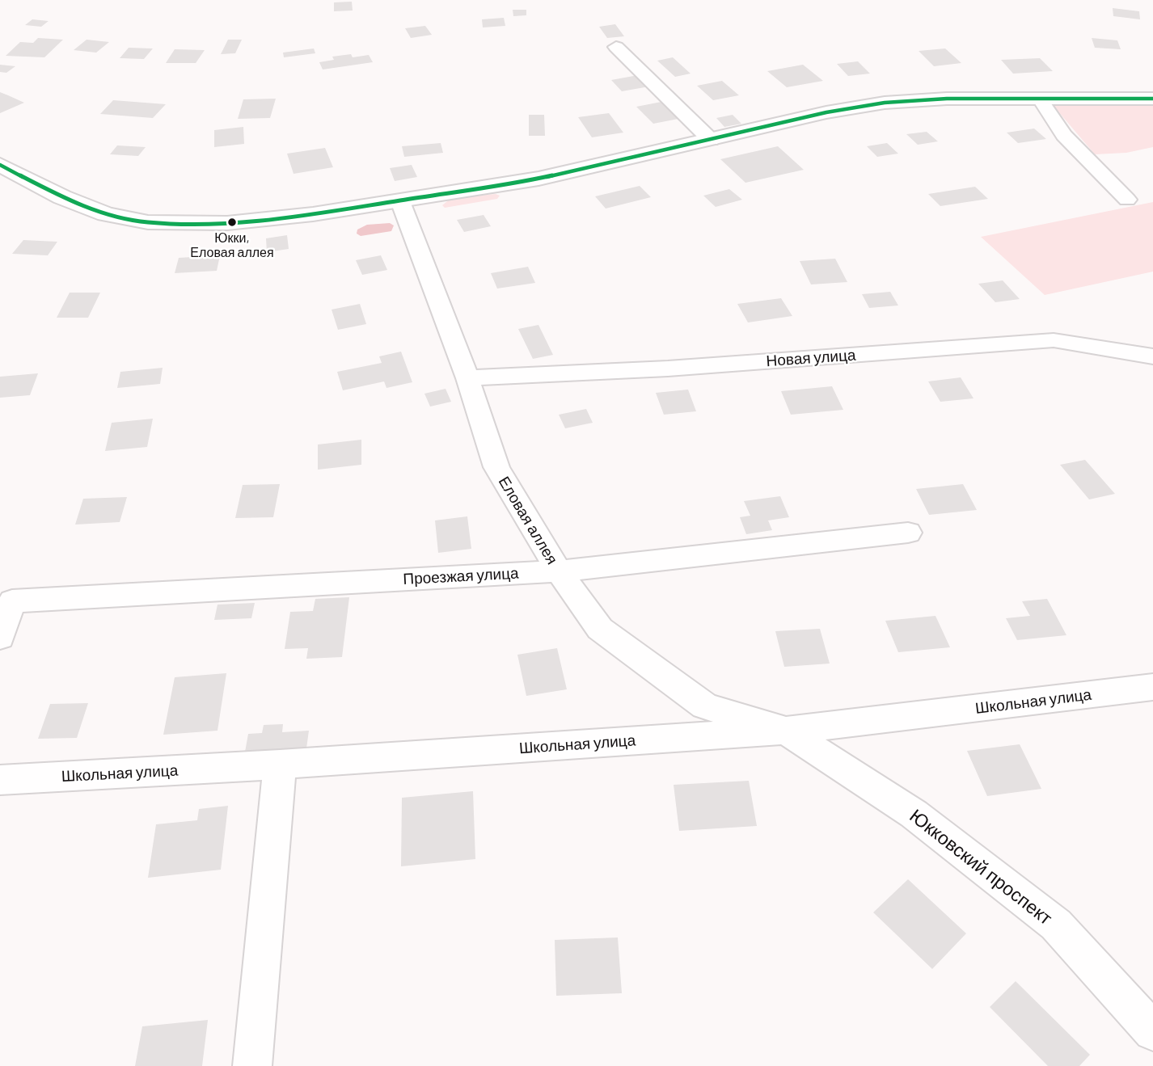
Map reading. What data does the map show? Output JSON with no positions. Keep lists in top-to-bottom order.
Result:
{
  "streets": {
    "street": [
      "Новая улица",
      "Еловая аллея",
      "Проезжая улица",
      "Школьная улица",
      "Юкковский проспект"
    ]
  },
  "crossings": [
    ["Новая улица", "Еловая аллея"],
    ["Еловая аллея", "Проезжая улица"],
    ["Еловая аллея", "Школьная улица"],
    ["Еловая аллея", "Юкковский проспект"],
    ["Школьная улица", "Юкковский проспект"]
  ],
  "places": ["Юкки, Еловая аллея"]
}
